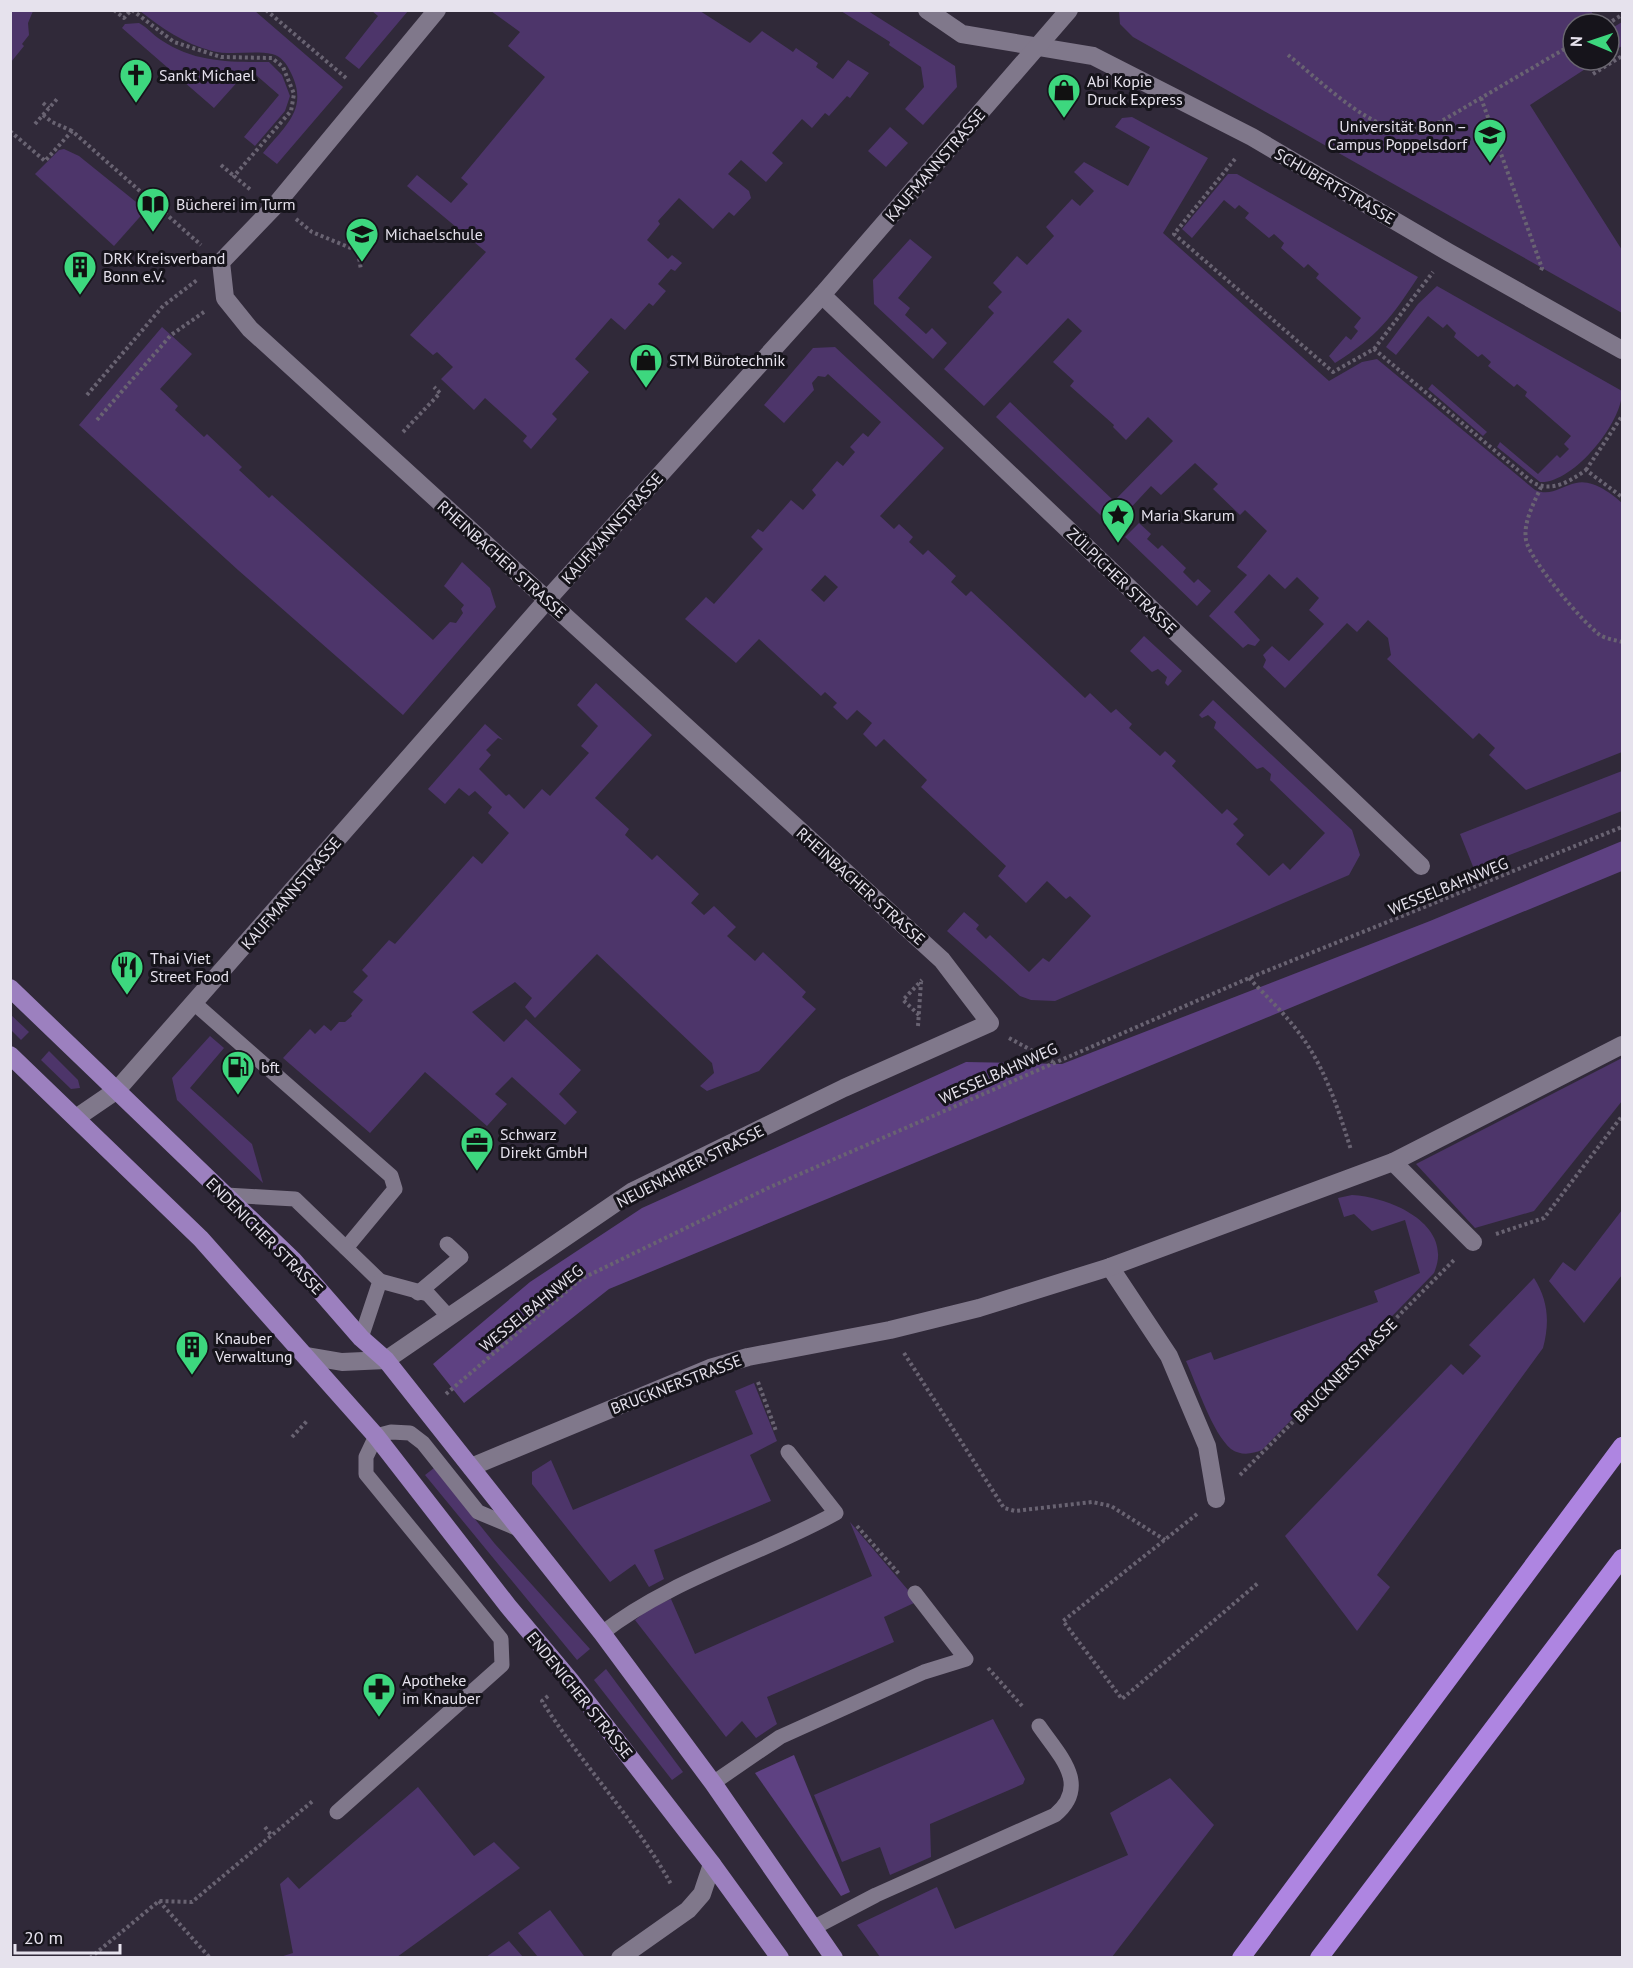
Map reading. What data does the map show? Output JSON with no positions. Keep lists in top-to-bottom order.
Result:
{
  "streets": {
    "main road": ["ENDENICHER STRASSE"],
    "street": [
      "KAUFMANNSTRASSE",
      "SCHUBERTSTRASSE",
      "RHEINBACHER STRASSE",
      "ZÜLPICHER STRASSE",
      "NEUENAHRER STRASSE",
      "BRUCKNERSTRASSE"
    ],
    "path": ["WESSELBAHNWEG"]
  },
  "crossings": [
    ["KAUFMANNSTRASSE", "SCHUBERTSTRASSE"],
    ["KAUFMANNSTRASSE", "RHEINBACHER STRASSE"],
    ["KAUFMANNSTRASSE", "ZÜLPICHER STRASSE"],
    ["KAUFMANNSTRASSE", "ENDENICHER STRASSE"],
    ["RHEINBACHER STRASSE", "NEUENAHRER STRASSE"],
    ["WESSELBAHNWEG", "ENDENICHER STRASSE"],
    ["NEUENAHRER STRASSE", "ENDENICHER STRASSE"],
    ["ENDENICHER STRASSE", "BRUCKNERSTRASSE"]
  ],
  "places": {
    "church": ["Sankt Michael"],
    "shop": ["Abi Kopie Druck Express", "STM Bürotechnik"],
    "school or university": ["Universität Bonn – Campus Poppelsdorf", "Michaelschule"],
    "library": ["Bücherei im Turm"],
    "building": ["DRK Kreisverband Bonn e.V.", "Knauber Verwaltung"],
    "place": ["Maria Skarum"],
    "restaurant": ["Thai Viet Street Food"],
    "fuel station": ["bft"],
    "office": ["Schwarz Direkt GmbH"],
    "pharmacy": ["Apotheke im Knauber"]
  },
  "scale_bar": "20 m",
  "north": "left"
}
